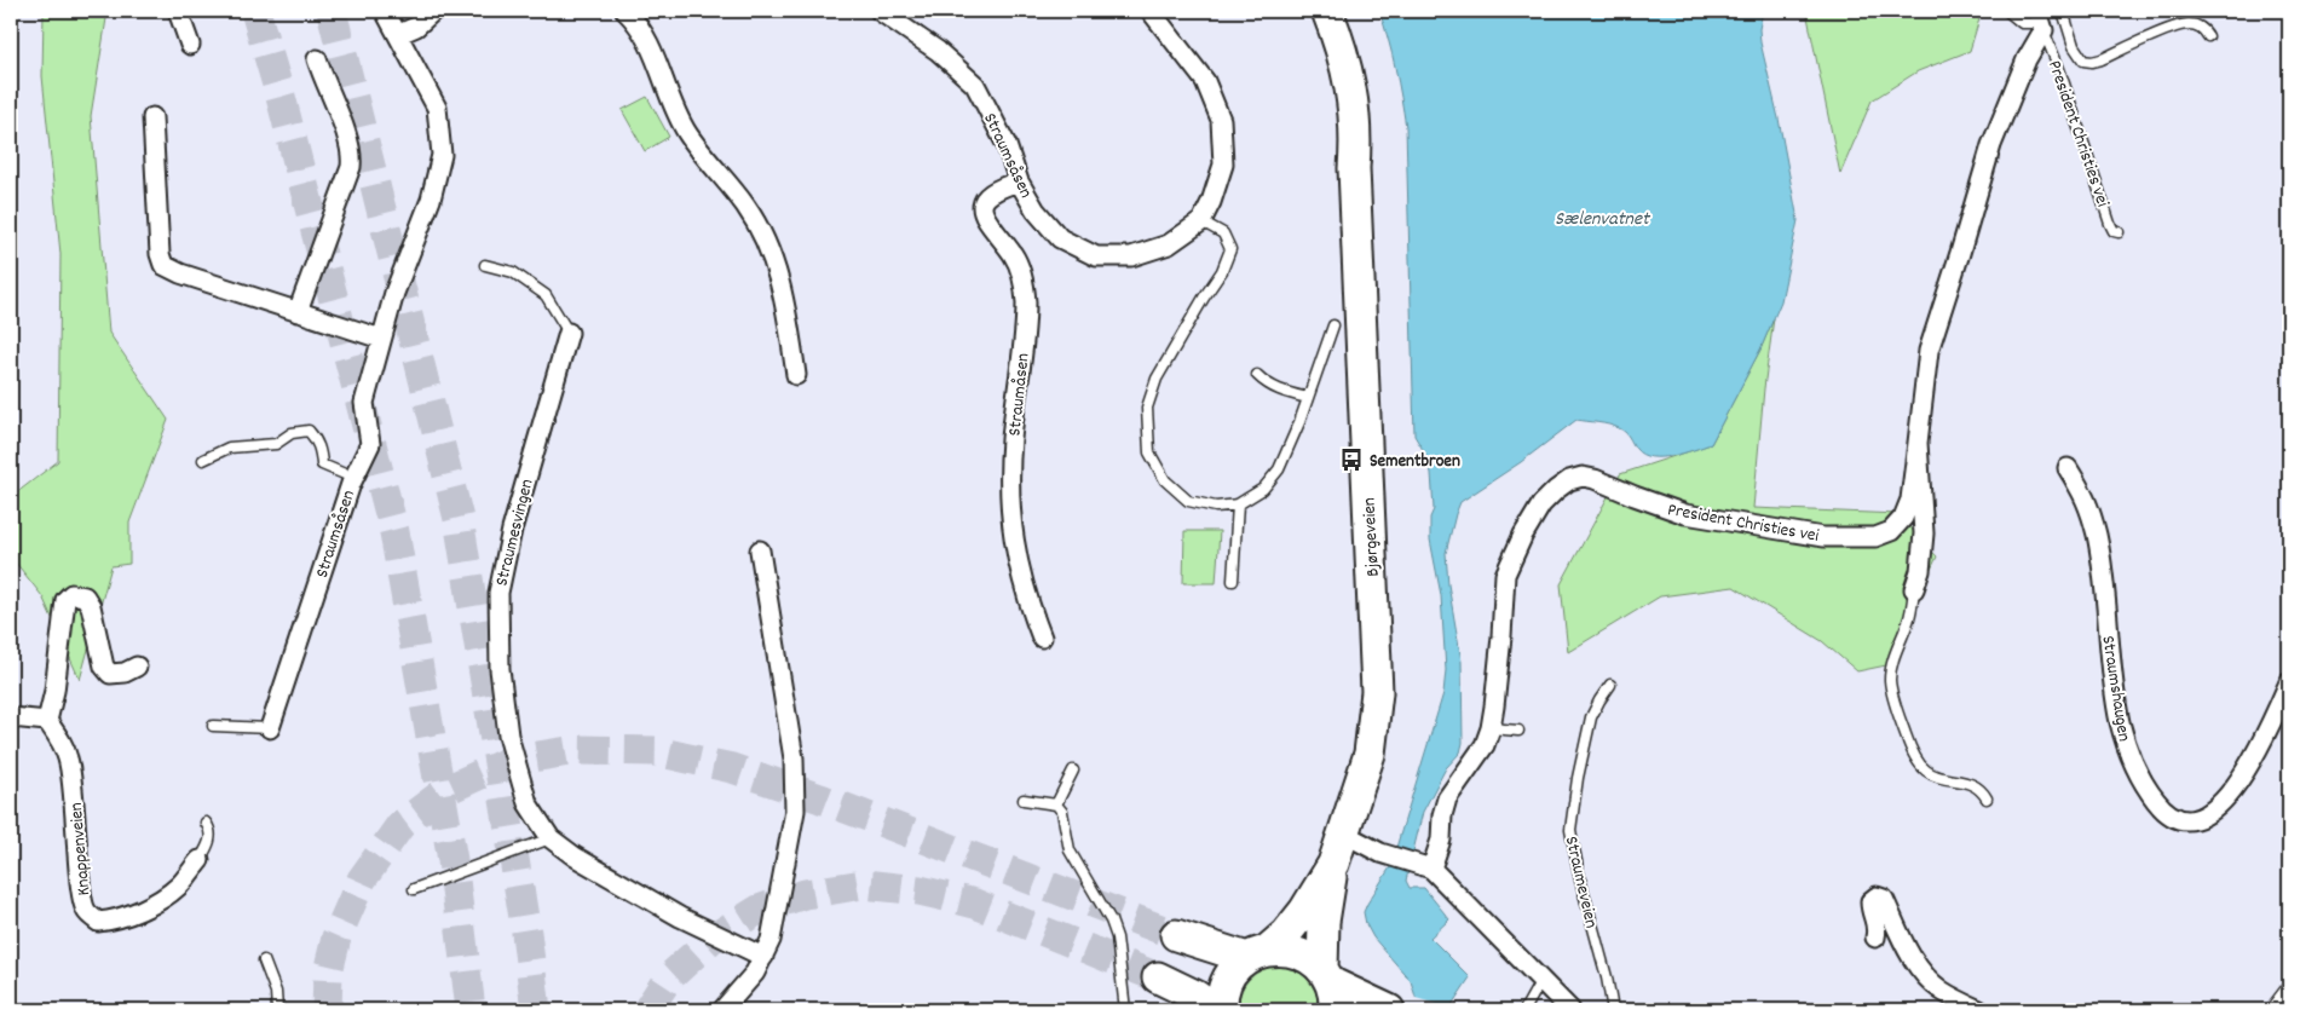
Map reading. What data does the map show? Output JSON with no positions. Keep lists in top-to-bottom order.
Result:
{
  "streets": {
    "main road": ["Bjørgeveien"],
    "street": [
      "President Christies vei",
      "Straumsåsen",
      "Straumåsen",
      "Straumesvingen",
      "Straumshaugen",
      "Knappenveien"
    ],
    "lane": ["Straumeveien"]
  },
  "crossings": [
    ["Straumsåsen", "Straumåsen"]
  ],
  "water": ["Sælenvatnet"],
  "places": {
    "bus stop": ["Sementbroen"]
  }
}
